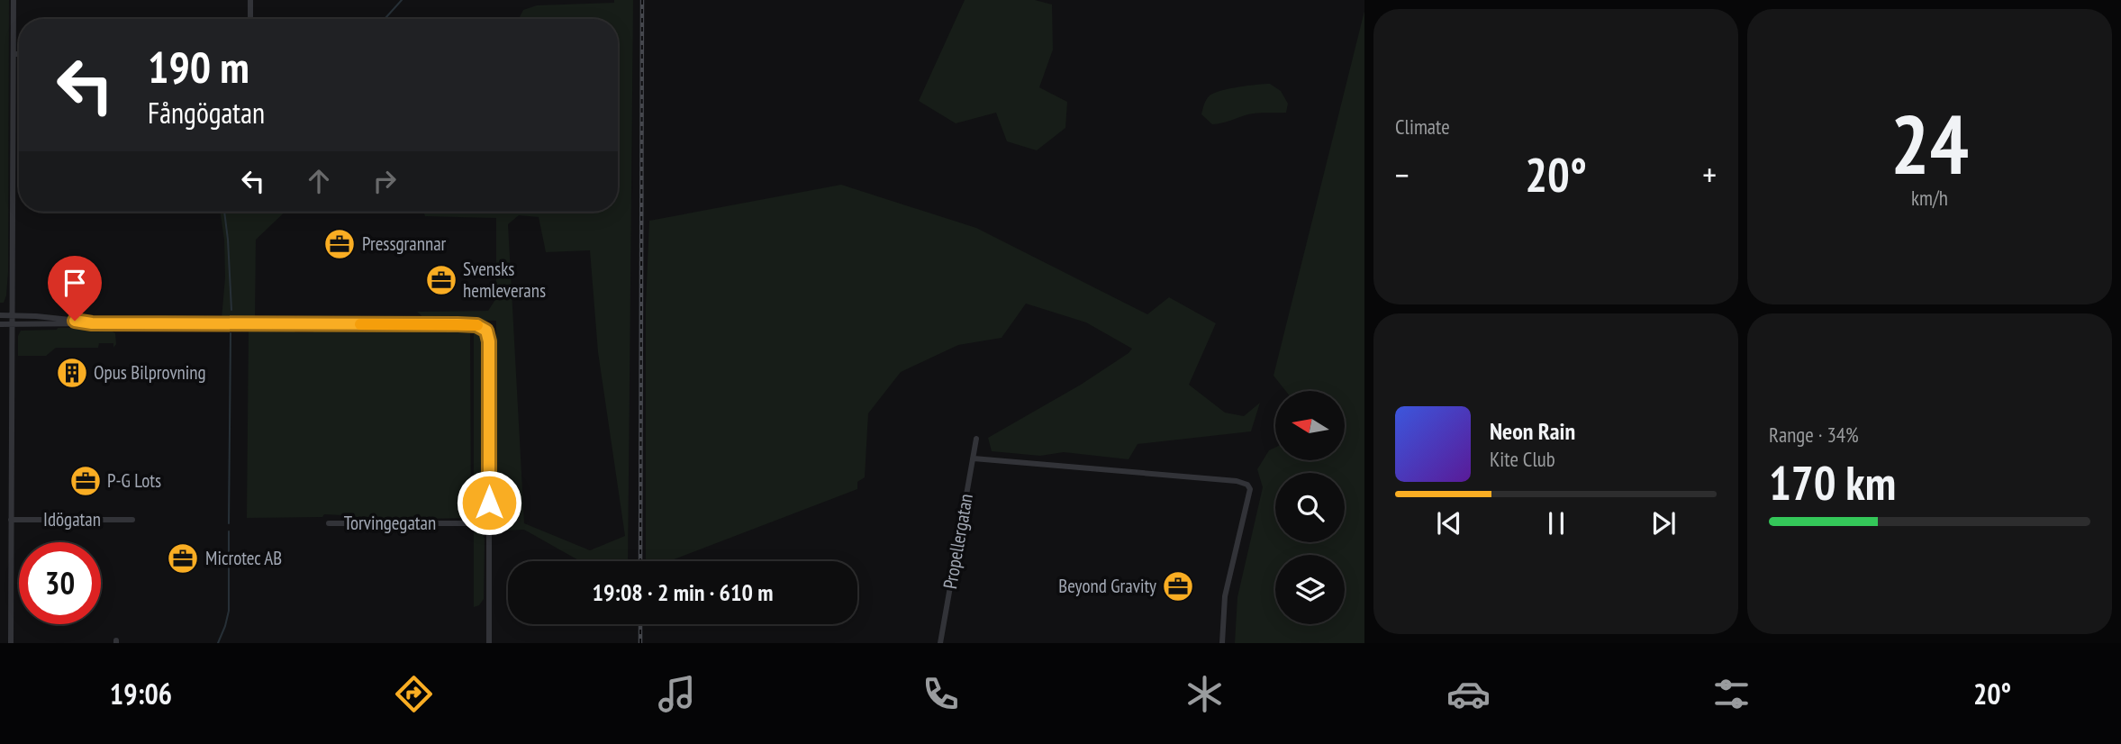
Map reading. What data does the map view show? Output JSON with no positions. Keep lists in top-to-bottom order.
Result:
{
  "streets": {
    "street": ["Idögatan", "Torvingegatan", "Propellergatan"]
  },
  "places": {
    "office": [
      "Pressgrannar",
      "Svensks hemleverans",
      "P-G Lots",
      "Microtec AB",
      "Beyond Gravity"
    ],
    "building": ["Opus Bilprovning"]
  },
  "north": "left",
  "page": {
    "tile": [
      "Climate",
      ["24", "km/h"],
      ["Range · 34%", "170 km"]
    ],
    "turn": ["190 m", "Fångögatan"],
    "heat": ["−", "20°", "+"],
    "song": ["Neon Rain", "Kite Club"],
    "limit": "30",
    "trip": "19:08 · 2 min · 610 m",
    "tabs": ["19:06", "20°"]
  }
}
